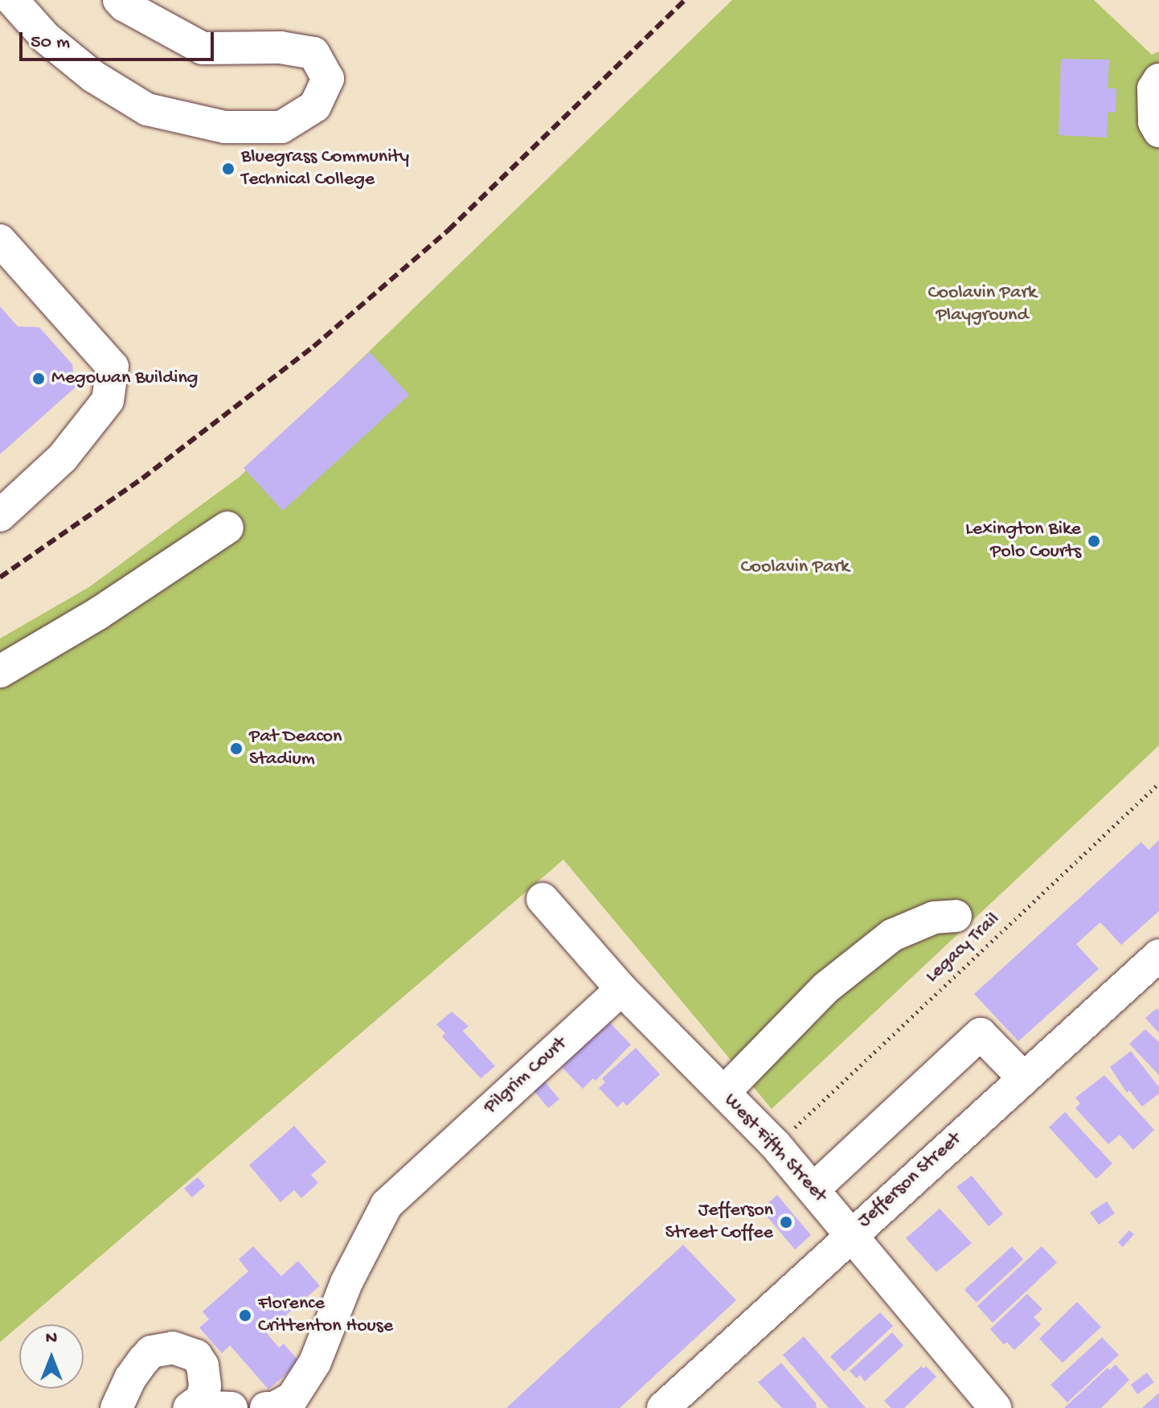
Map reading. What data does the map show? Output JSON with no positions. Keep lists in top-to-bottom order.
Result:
{
  "streets": {
    "street": ["Pilgrim Court", "West Fifth Street", "Jefferson Street"],
    "path": ["Legacy Trail"]
  },
  "crossings": [
    ["Pilgrim Court", "West Fifth Street"],
    ["West Fifth Street", "Jefferson Street"]
  ],
  "parks": ["Coolavin Park Playground", "Coolavin Park"],
  "places": [
    "Bluegrass Community Technical College",
    "Megowan Building",
    "Lexington Bike Polo Courts",
    "Pat Deacon Stadium",
    "Jefferson Street Coffee",
    "Florence Crittenton House"
  ],
  "scale_bar": "50 m",
  "north": "top"
}
